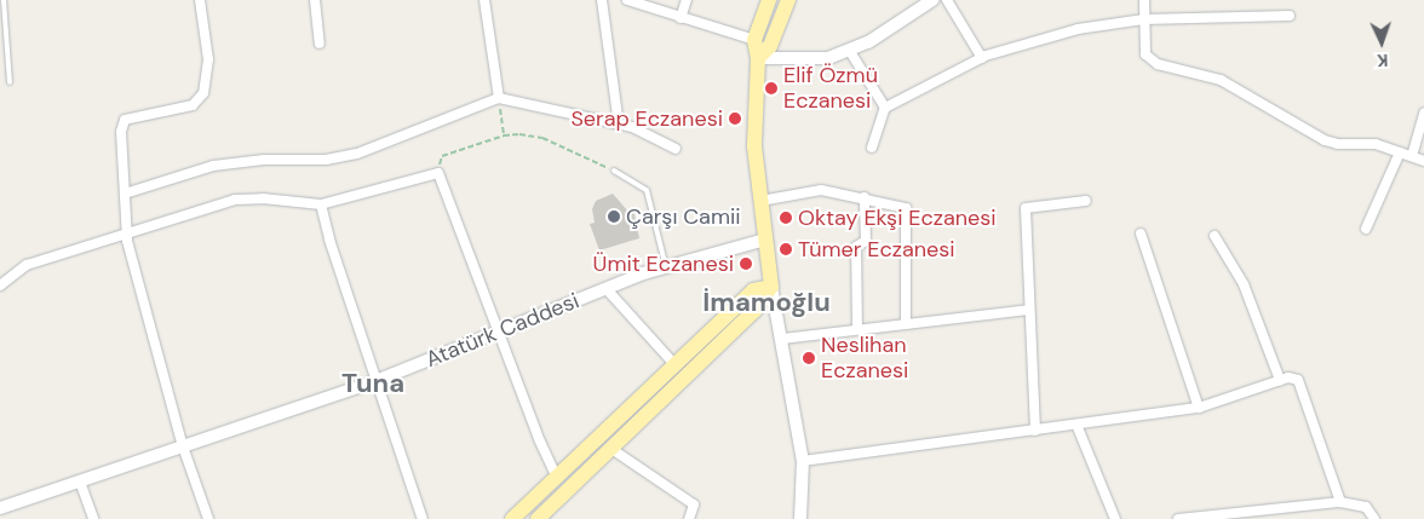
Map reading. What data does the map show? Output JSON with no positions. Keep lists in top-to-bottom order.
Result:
{
  "streets": {
    "street": ["Atatürk Caddesi"]
  },
  "districts": ["İmamoğlu", "Tuna"],
  "places": [
    "Elif Özmü Eczanesi",
    "Serap Eczanesi",
    "Çarşı Camii",
    "Oktay Ekşi Eczanesi",
    "Tümer Eczanesi",
    "Ümit Eczanesi",
    "Neslihan Eczanesi"
  ],
  "north": "bottom"
}
